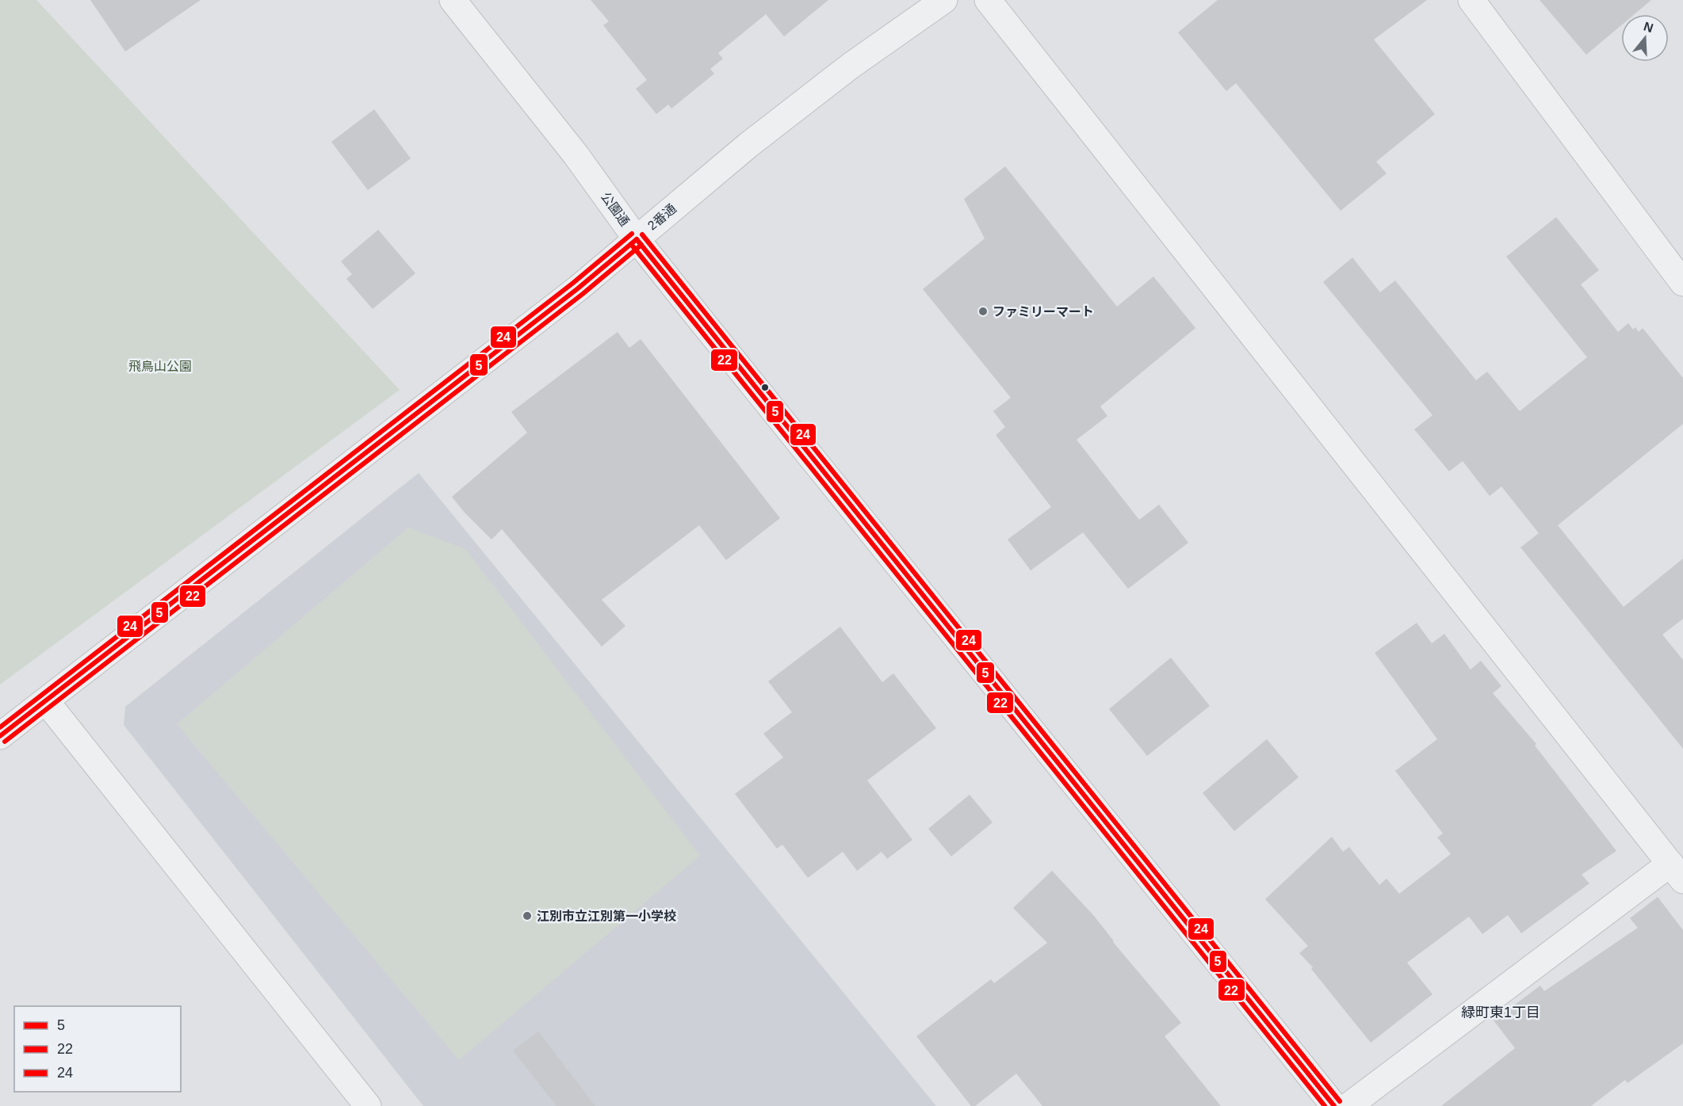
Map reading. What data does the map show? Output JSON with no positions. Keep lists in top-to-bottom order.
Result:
{
  "streets": {
    "street": ["公園通", "2番通"]
  },
  "crossings": [
    ["公園通", "2番通"]
  ],
  "districts": ["緑町東1丁目"],
  "parks": ["飛鳥山公園"],
  "places": ["ファミリーマート", "江別市立江別第一小学校"],
  "lines": ["transit line 24", "transit line 5", "transit line 22"],
  "legend": ["5", "22", "24"],
  "north": "top"
}
